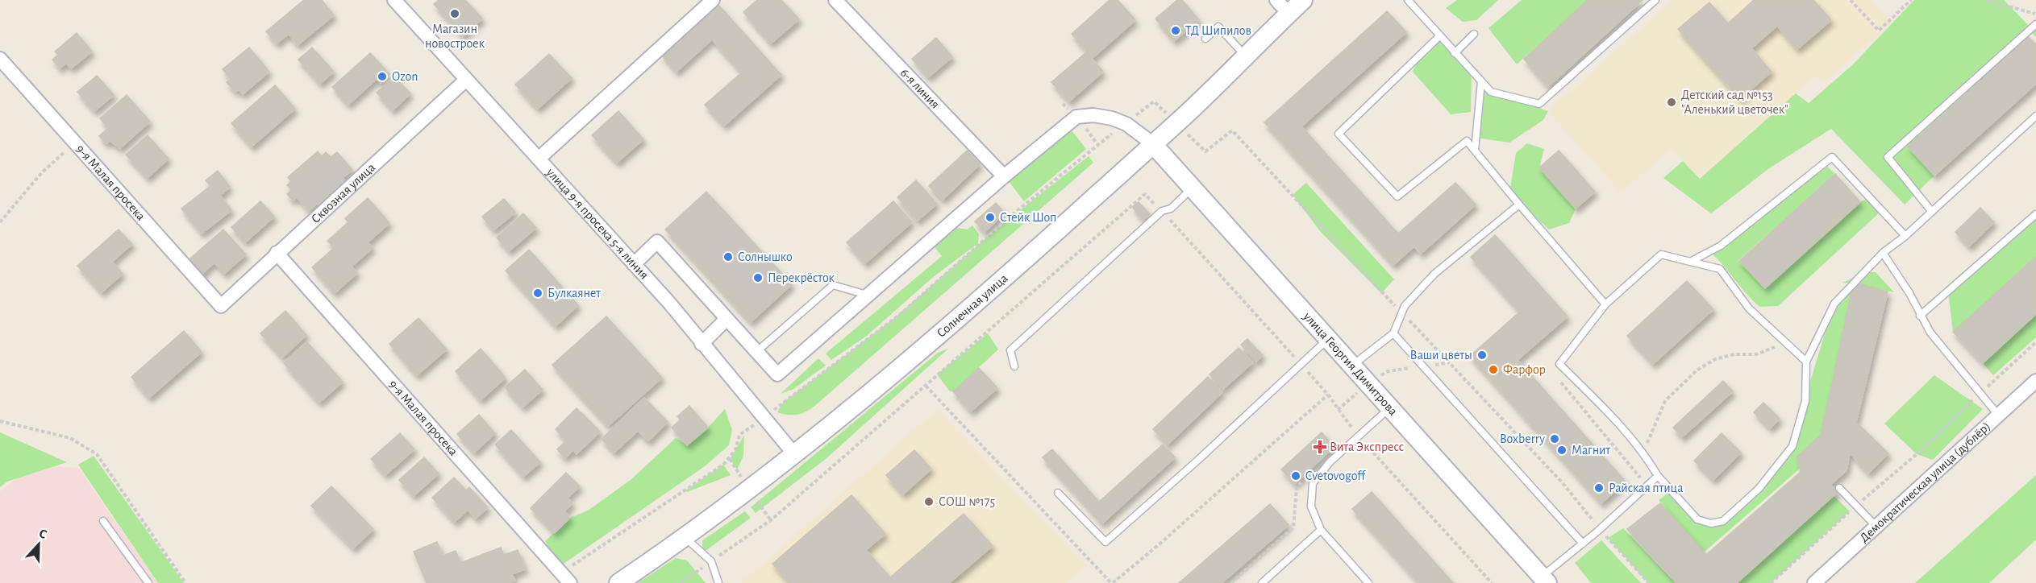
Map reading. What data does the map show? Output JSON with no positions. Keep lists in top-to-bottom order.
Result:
{
  "streets": {
    "main road": ["Солнечная улица", "улица Георгия Димитрова"],
    "street": [
      "6-я линия",
      "9-я Малая просека",
      "Сквозная улица",
      "улица 9-я просека 5-я линия",
      "Демократическая улица (дублёр)"
    ]
  },
  "crossings": [
    ["9-я Малая просека", "Сквозная улица"],
    ["Сквозная улица", "улица 9-я просека 5-я линия"],
    ["улица 9-я просека 5-я линия", "Солнечная улица"],
    ["Солнечная улица", "улица Георгия Димитрова"]
  ],
  "places": {
    "other": [
      "Магазин новостроек",
      "ТД Шипилов",
      "Ozon",
      "Детский сад №153 \"Аленький цветочек\"",
      "Стейк Шоп",
      "Солнышко",
      "Перекрёсток",
      "Булкаянет",
      "Ваши цветы",
      "Фарфор",
      "Boxberry",
      "Магнит",
      "Cvetovogoff",
      "Райская птица",
      "СОШ №175"
    ],
    "health": ["Вита Экспресс"]
  },
  "north": "top"
}
